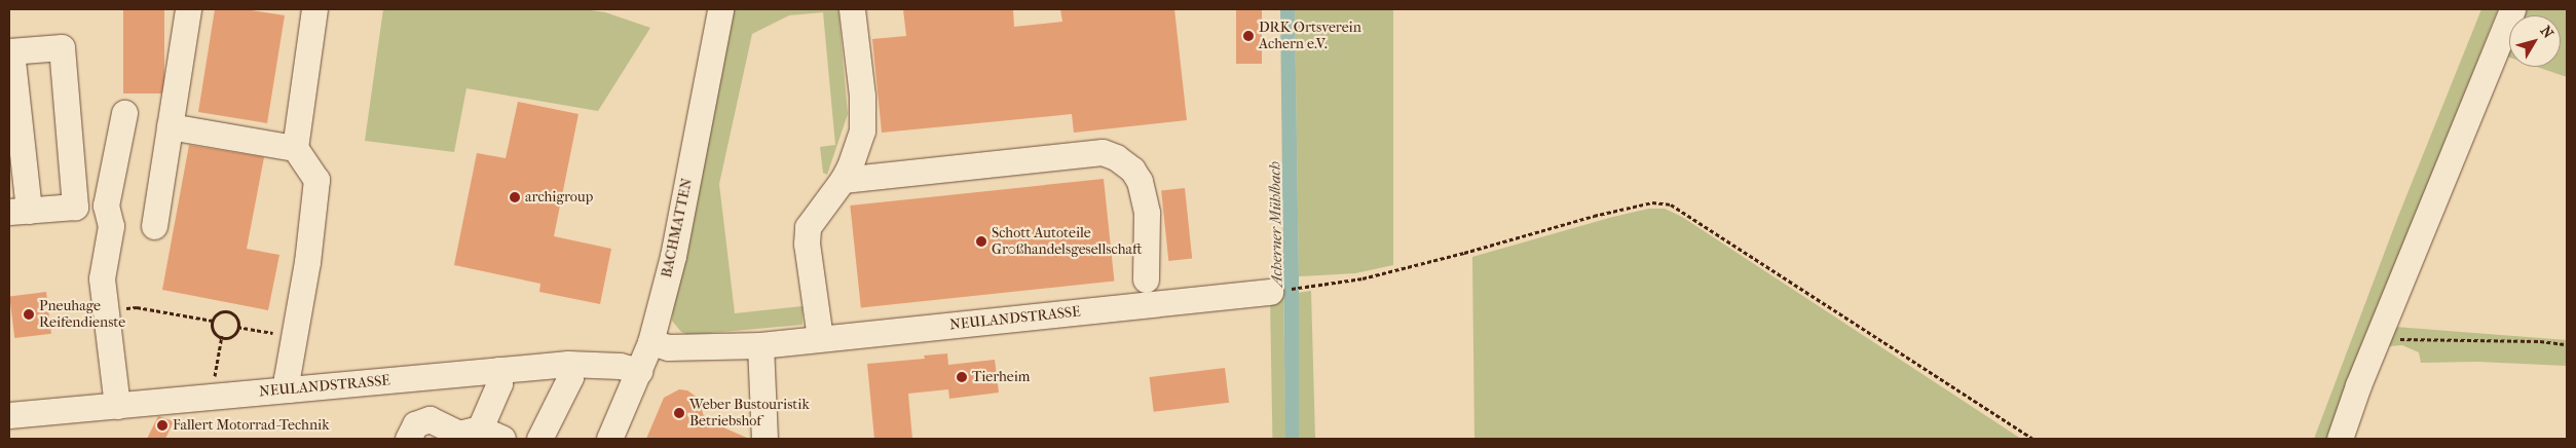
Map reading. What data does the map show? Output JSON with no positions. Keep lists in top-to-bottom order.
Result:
{
  "streets": {
    "street": ["BACHMATTEN", "NEULANDSTRASSE"]
  },
  "crossings": [
    ["BACHMATTEN", "NEULANDSTRASSE"]
  ],
  "water": ["Acherner Mühlbach"],
  "places": [
    "DRK Ortsverein Achern e.V.",
    "archigroup",
    "Schott Autoteile Gr0ßhandelsgesellschaft",
    "Pneuhage Reifendienste",
    "Tierheim",
    "Weber Bustouristik Betriebshof",
    "Fallert Motorrad-Technik"
  ],
  "north": "top right"
}
